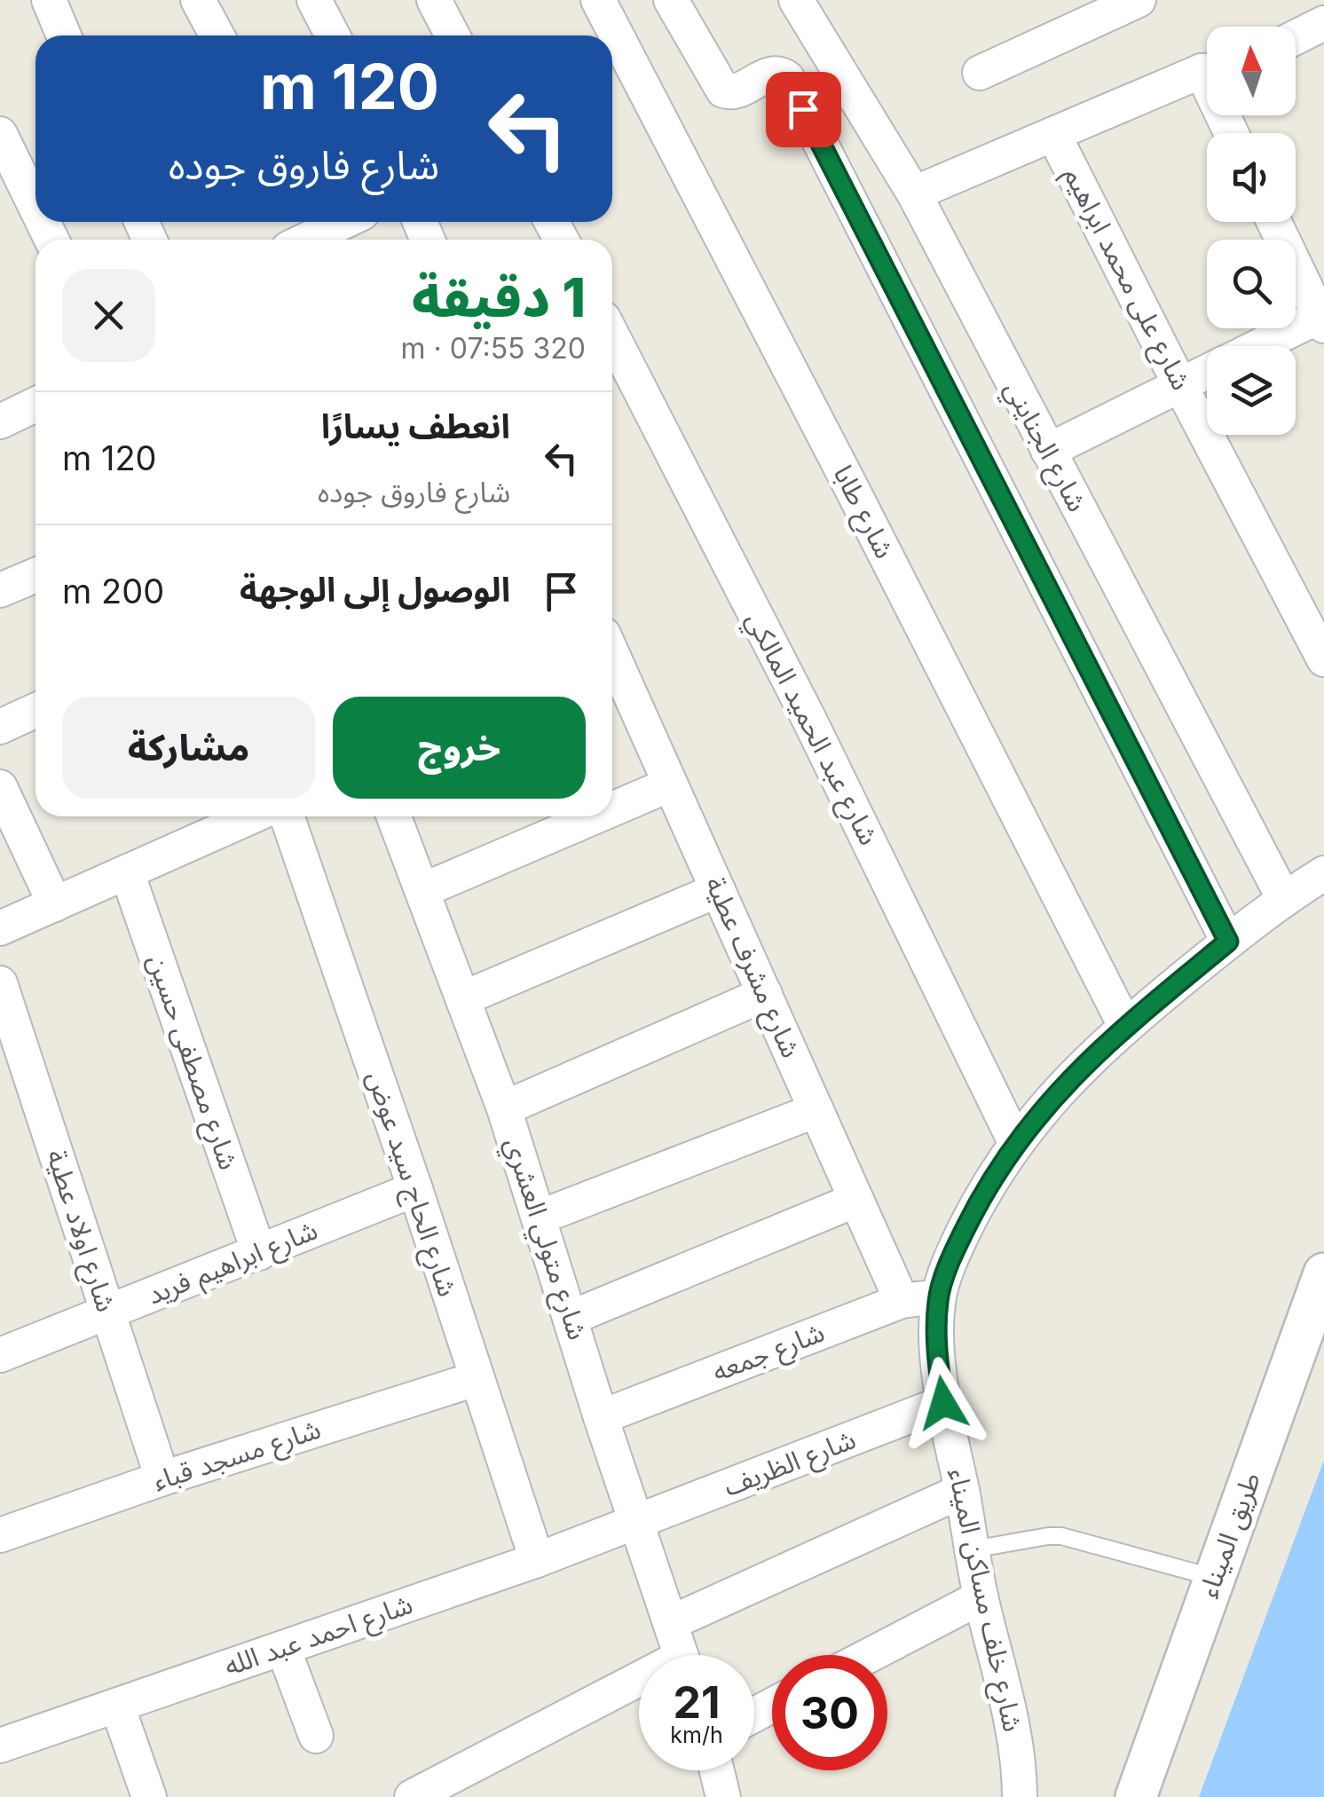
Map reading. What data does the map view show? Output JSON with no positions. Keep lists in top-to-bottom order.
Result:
{
  "streets": {
    "street": [
      "شارع على محمد ابراهيم",
      "شارع الجنايني",
      "شارع طابا",
      "شارع عبد الحميد المالكي",
      "شارع مشرف عطية",
      "شارع مصطفى حسين",
      "شارع الحاج سيد عوض",
      "شارع اولاد عطية",
      "شارع متولي العشري",
      "شارع ابراهيم فريد",
      "شارع جمعه",
      "شارع مسجد قباء",
      "شارع الظريف",
      "طريق الميناء",
      "شارع خلف مساكن الميناء",
      "شارع احمد عبد الله"
    ]
  },
  "crossings": [
    ["شارع الجنايني", "شارع خلف مساكن الميناء"],
    ["شارع طابا", "شارع خلف مساكن الميناء"],
    ["شارع عبد الحميد المالكي", "شارع خلف مساكن الميناء"],
    ["شارع مشرف عطية", "شارع جمعه"],
    ["شارع مصطفى حسين", "شارع ابراهيم فريد"],
    ["شارع الحاج سيد عوض", "شارع ابراهيم فريد"],
    ["شارع الحاج سيد عوض", "شارع مسجد قباء"],
    ["شارع الحاج سيد عوض", "شارع احمد عبد الله"],
    ["شارع اولاد عطية", "شارع ابراهيم فريد"],
    ["شارع اولاد عطية", "شارع مسجد قباء"],
    ["شارع متولي العشري", "شارع جمعه"],
    ["شارع متولي العشري", "شارع الظريف"],
    ["شارع متولي العشري", "شارع احمد عبد الله"],
    ["شارع جمعه", "شارع خلف مساكن الميناء"],
    ["شارع الظريف", "شارع خلف مساكن الميناء"],
    ["شارع الظريف", "شارع احمد عبد الله"]
  ],
  "north": "top",
  "page": {
    "turn": ["120 m", "شارع فاروق جوده"],
    "heading": ["1 دقيقة", "320 m · 07:55"],
    "list": [
      {
        "name": "انعطف يسارًا",
        "note": "شارع فاروق جوده",
        "value": "120 m"
      },
      {
        "name": "الوصول إلى الوجهة",
        "value": "200 m"
      }
    ],
    "buttons": ["خروج", "مشاركة"],
    "speed": "21 km/h",
    "limit": "30"
  }
}
